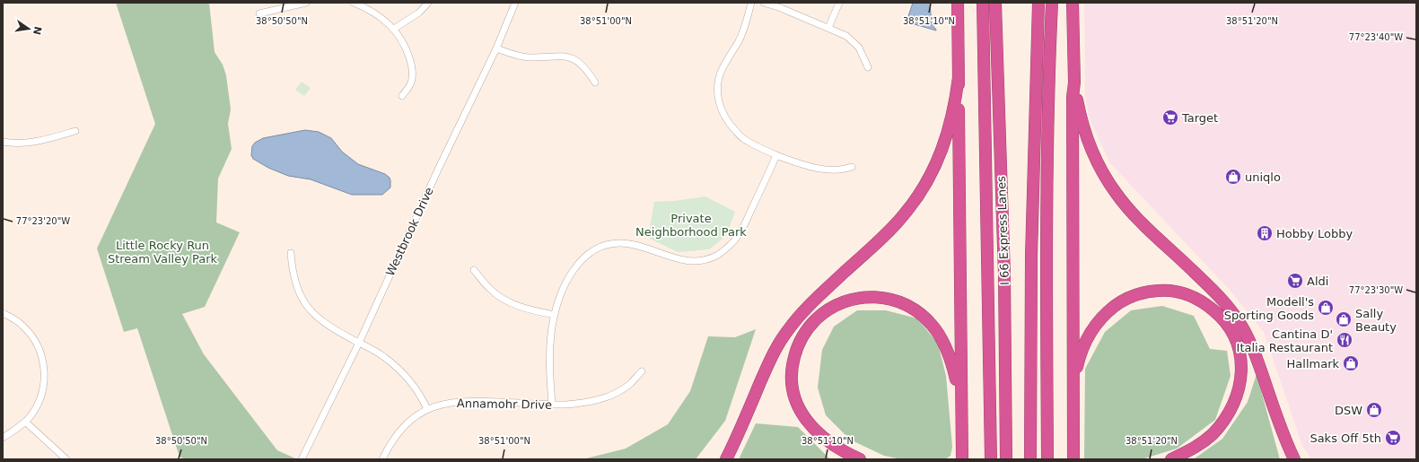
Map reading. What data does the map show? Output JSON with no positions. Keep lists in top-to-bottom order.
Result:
{
  "streets": {
    "highway": ["I 66 Express Lanes"],
    "street": ["Westbrook Drive", "Annamohr Drive"]
  },
  "parks": ["Private Neighborhood Park", "Little Rocky Run Stream Valley Park"],
  "places": {
    "supermarket": ["Target", "Aldi", "Saks Off 5th"],
    "shop": [
      "uniqlo",
      "Modell's Sporting Goods",
      "Sally Beauty",
      "Hallmark",
      "DSW"
    ],
    "building": ["Hobby Lobby"],
    "restaurant": ["Cantina D' Italia Restaurant"]
  },
  "north": "right",
  "coordinates": [
    "38°50'50\"N",
    "38°51'00\"N",
    "38°51'10\"N",
    "38°51'20\"N",
    "77°23'40\"W",
    "77°23'20\"W",
    "77°23'30\"W"
  ]
}
